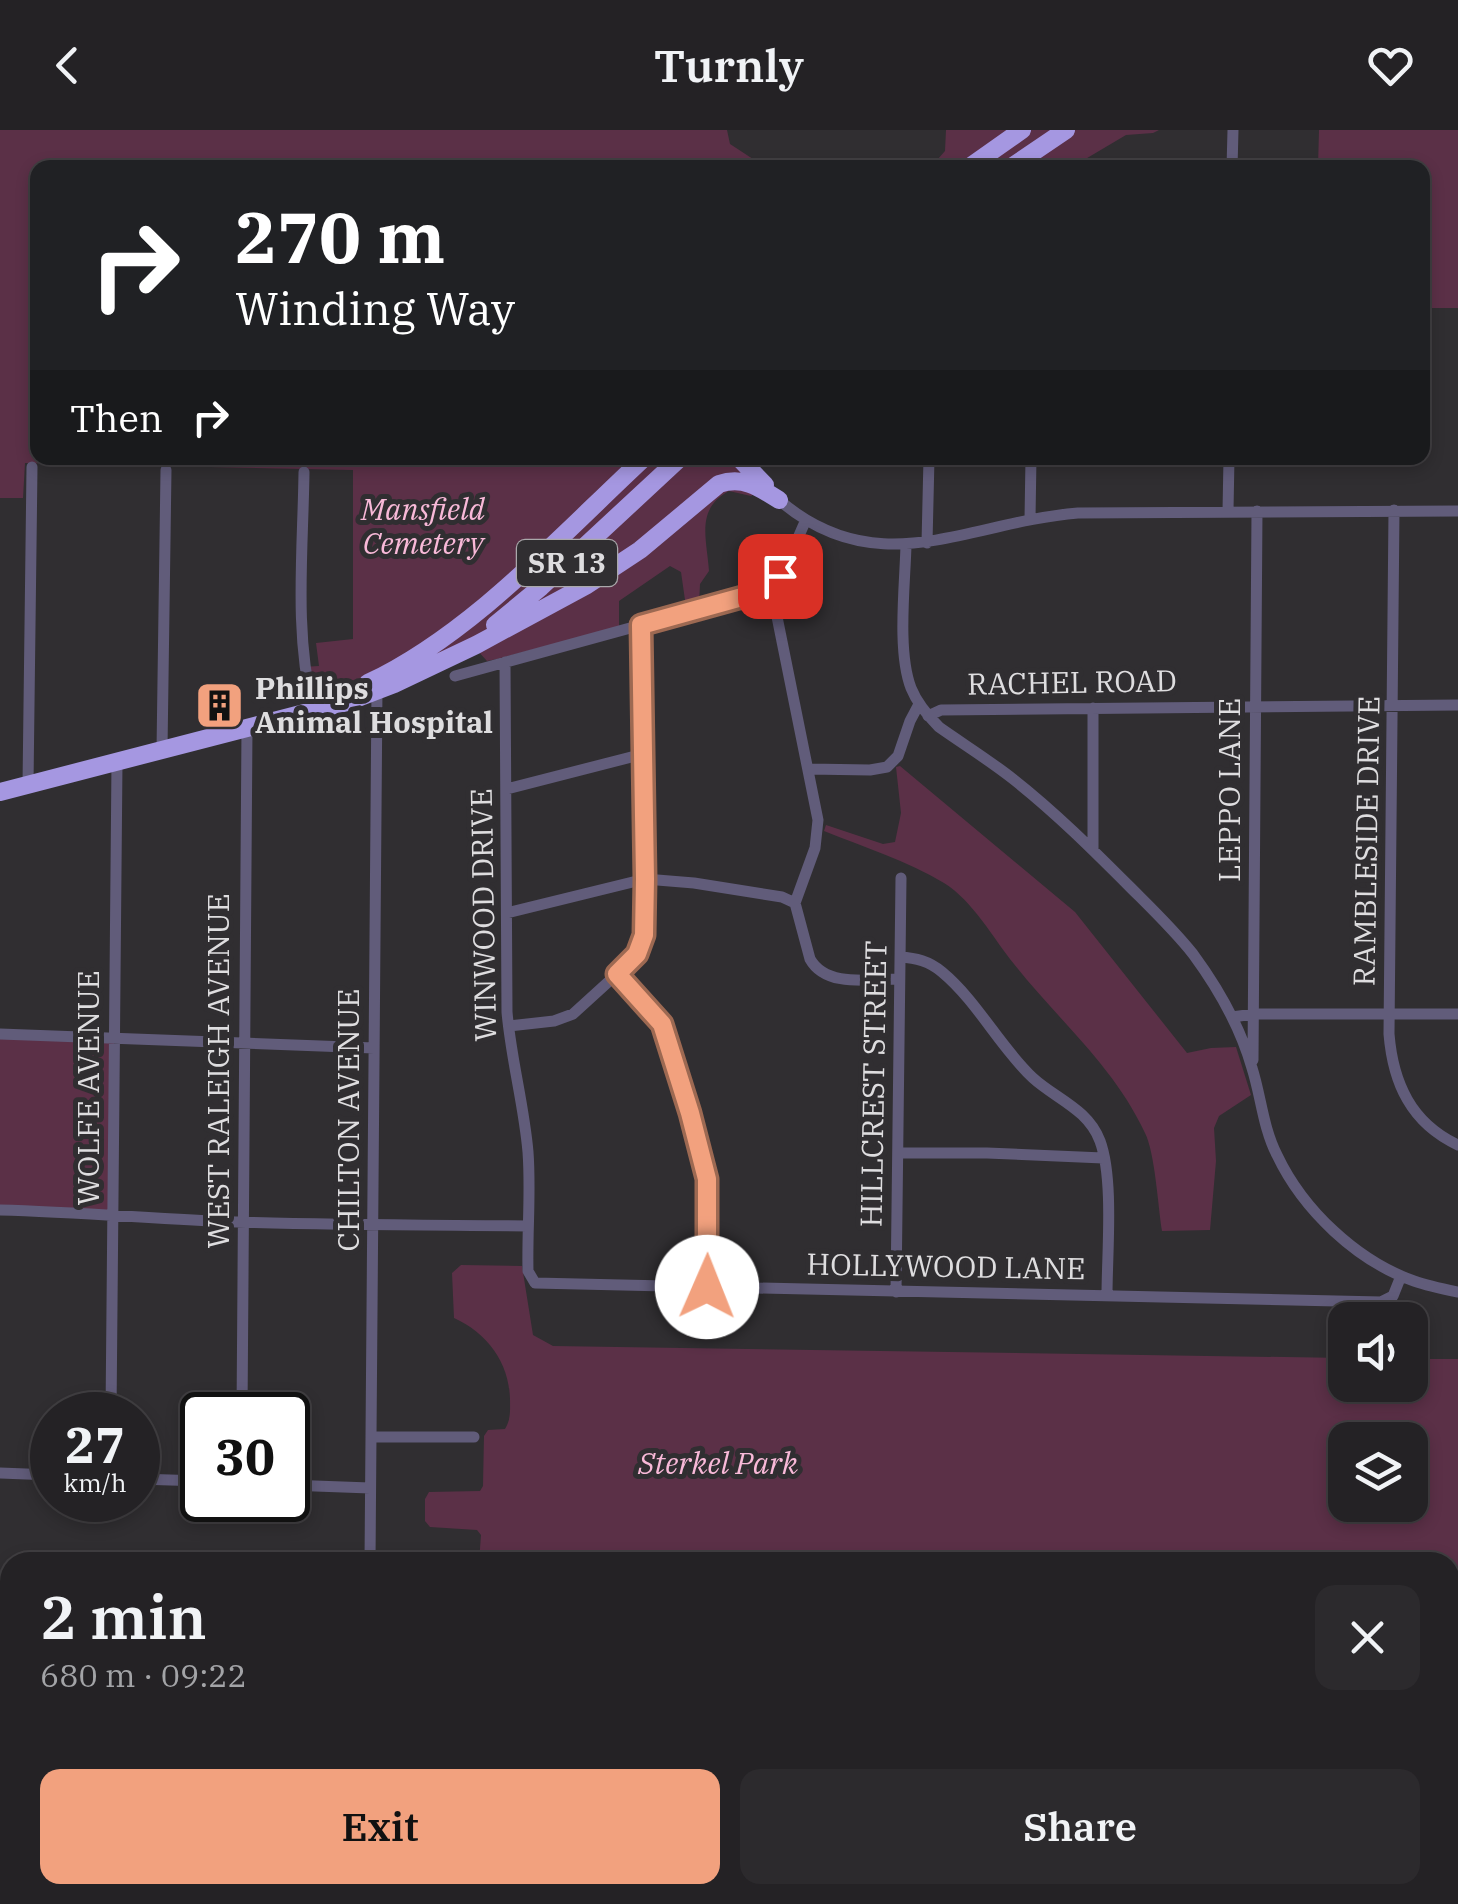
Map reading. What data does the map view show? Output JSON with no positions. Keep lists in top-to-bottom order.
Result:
{
  "streets": {
    "highway": ["SR 13"],
    "street": [
      "RACHEL ROAD",
      "LEPPO LANE",
      "RAMBLESIDE DRIVE",
      "WINWOOD DRIVE",
      "WEST RALEIGH AVENUE",
      "HILLCREST STREET",
      "WOLFE AVENUE",
      "CHILTON AVENUE",
      "HOLLYWOOD LANE"
    ]
  },
  "crossings": [
    ["SR 13", "WEST RALEIGH AVENUE"],
    ["SR 13", "WOLFE AVENUE"],
    ["SR 13", "CHILTON AVENUE"],
    ["RACHEL ROAD", "LEPPO LANE"],
    ["RACHEL ROAD", "RAMBLESIDE DRIVE"],
    ["WINWOOD DRIVE", "HOLLYWOOD LANE"],
    ["HILLCREST STREET", "HOLLYWOOD LANE"]
  ],
  "parks": ["Mansfield Cemetery", "Sterkel Park"],
  "places": {
    "building": ["Phillips Animal Hospital"]
  },
  "page": {
    "header": "Turnly",
    "turn": ["270 m", "Winding Way"],
    "then": "Then",
    "speed": "27 km/h",
    "limit": "30",
    "heading": ["2 min", "680 m · 09:22"],
    "buttons": ["Exit", "Share"]
  }
}
